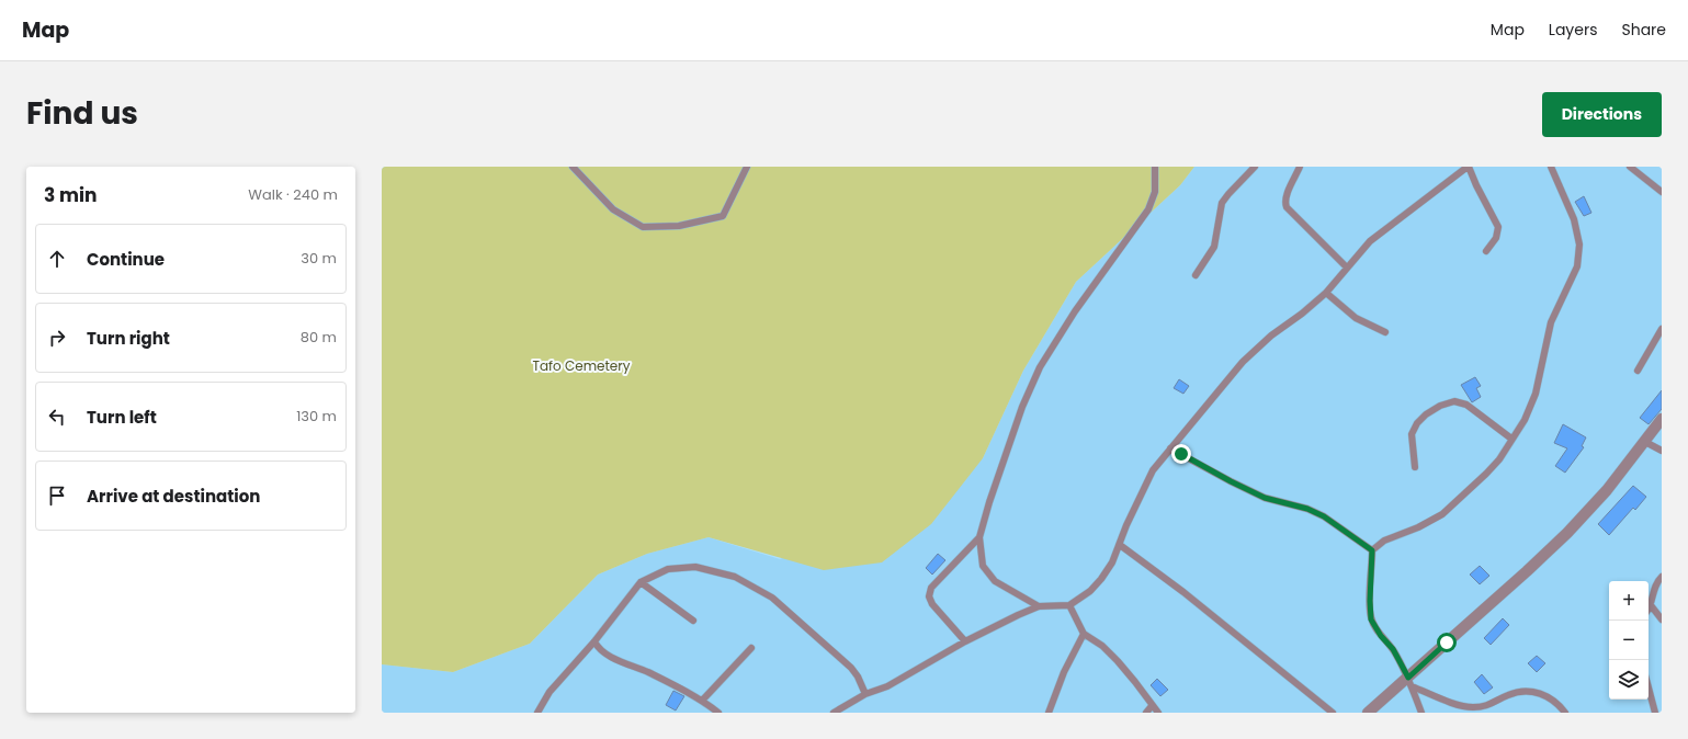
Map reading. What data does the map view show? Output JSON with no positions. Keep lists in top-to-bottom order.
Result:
{
  "parks": ["Tafo Cemetery"],
  "page": {
    "header": "Map",
    "nav": ["Map", "Layers", "Share"],
    "title": "Find us",
    "buttons": "Directions",
    "heading": ["3 min", "Walk · 240 m"],
    "list": [
      ["Continue", "30 m"],
      ["Turn right", "80 m"],
      ["Turn left", "130 m"],
      "Arrive at destination"
    ],
    "map_buttons": ["+", "−"]
  }
}
